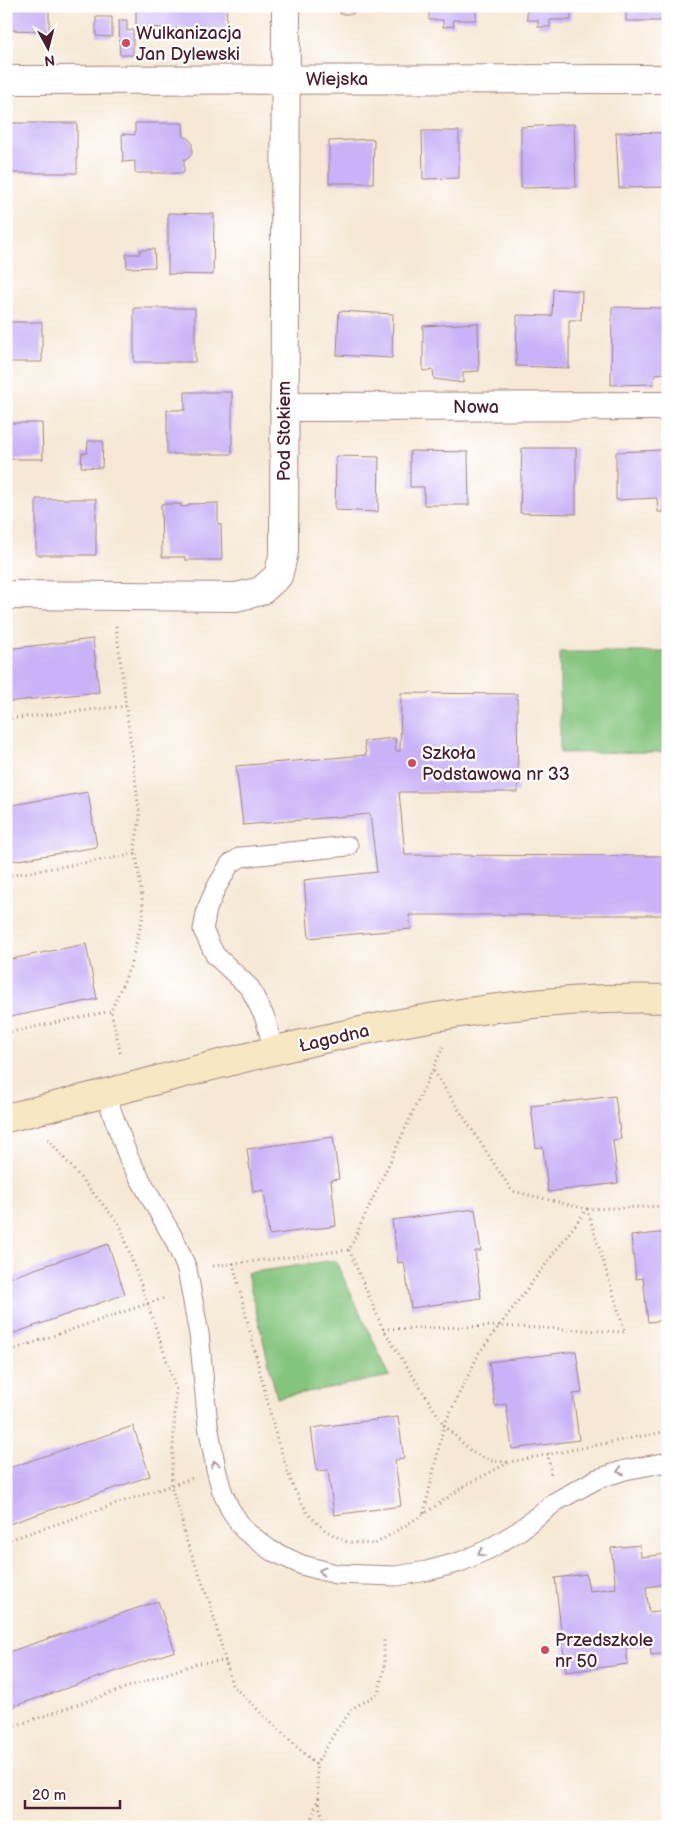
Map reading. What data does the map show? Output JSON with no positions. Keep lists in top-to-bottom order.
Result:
{
  "streets": {
    "street": [
      "Wiejska",
      "Nowa",
      "Pod Stokiem",
      "Łagodna"
    ]
  },
  "crossings": [
    ["Wiejska", "Pod Stokiem"],
    ["Nowa", "Pod Stokiem"]
  ],
  "places": ["Wulkanizacja Jan Dylewski", "Szkoła Podstawowa nr 33", "Przedszkole nr 50"],
  "scale_bar": "20 m",
  "north": "bottom"
}
